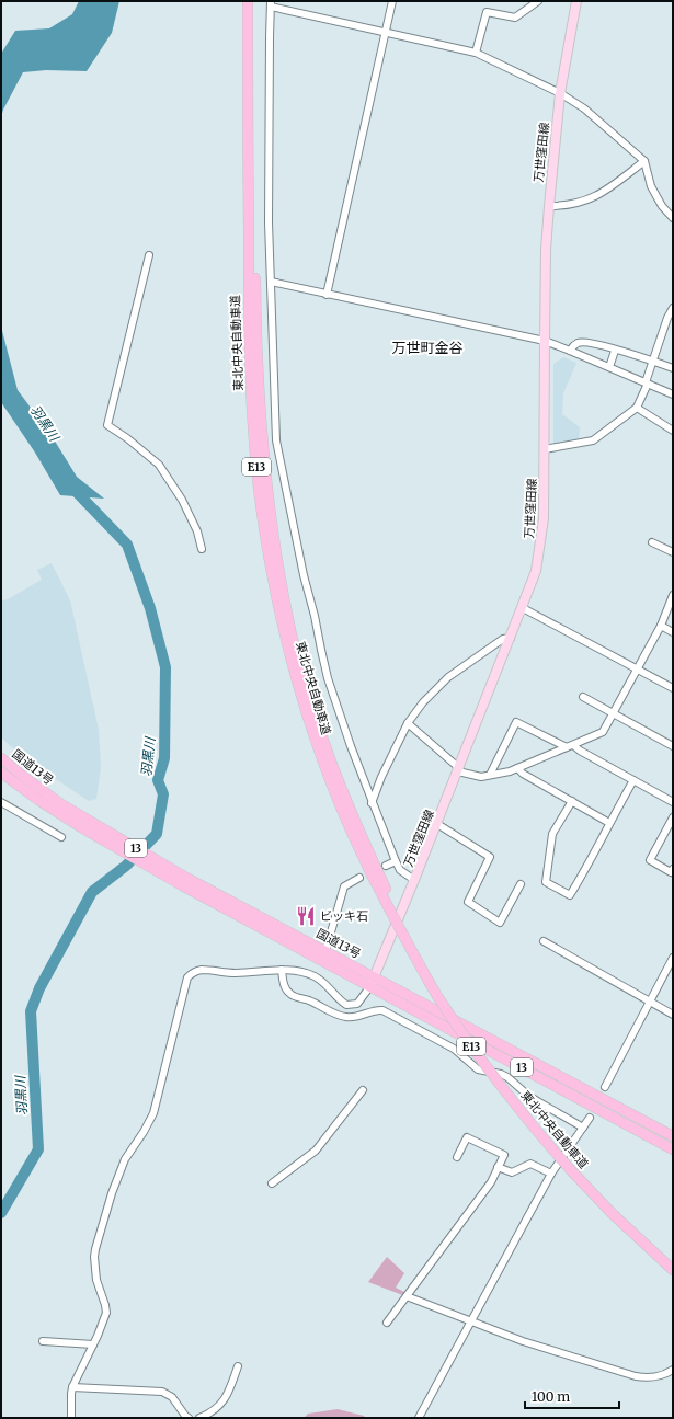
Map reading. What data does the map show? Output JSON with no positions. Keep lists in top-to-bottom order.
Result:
{
  "streets": {
    "highway": [
      "東北中央自動車道",
      "E13",
      "国道13号",
      "13"
    ],
    "main road": ["万世窪田線"]
  },
  "crossings": [
    ["万世窪田線", "国道13号"]
  ],
  "districts": ["万世町金谷"],
  "water": ["羽黒川"],
  "places": {
    "restaurant": ["ビッキ石"]
  },
  "scale_bar": "100 m"
}
